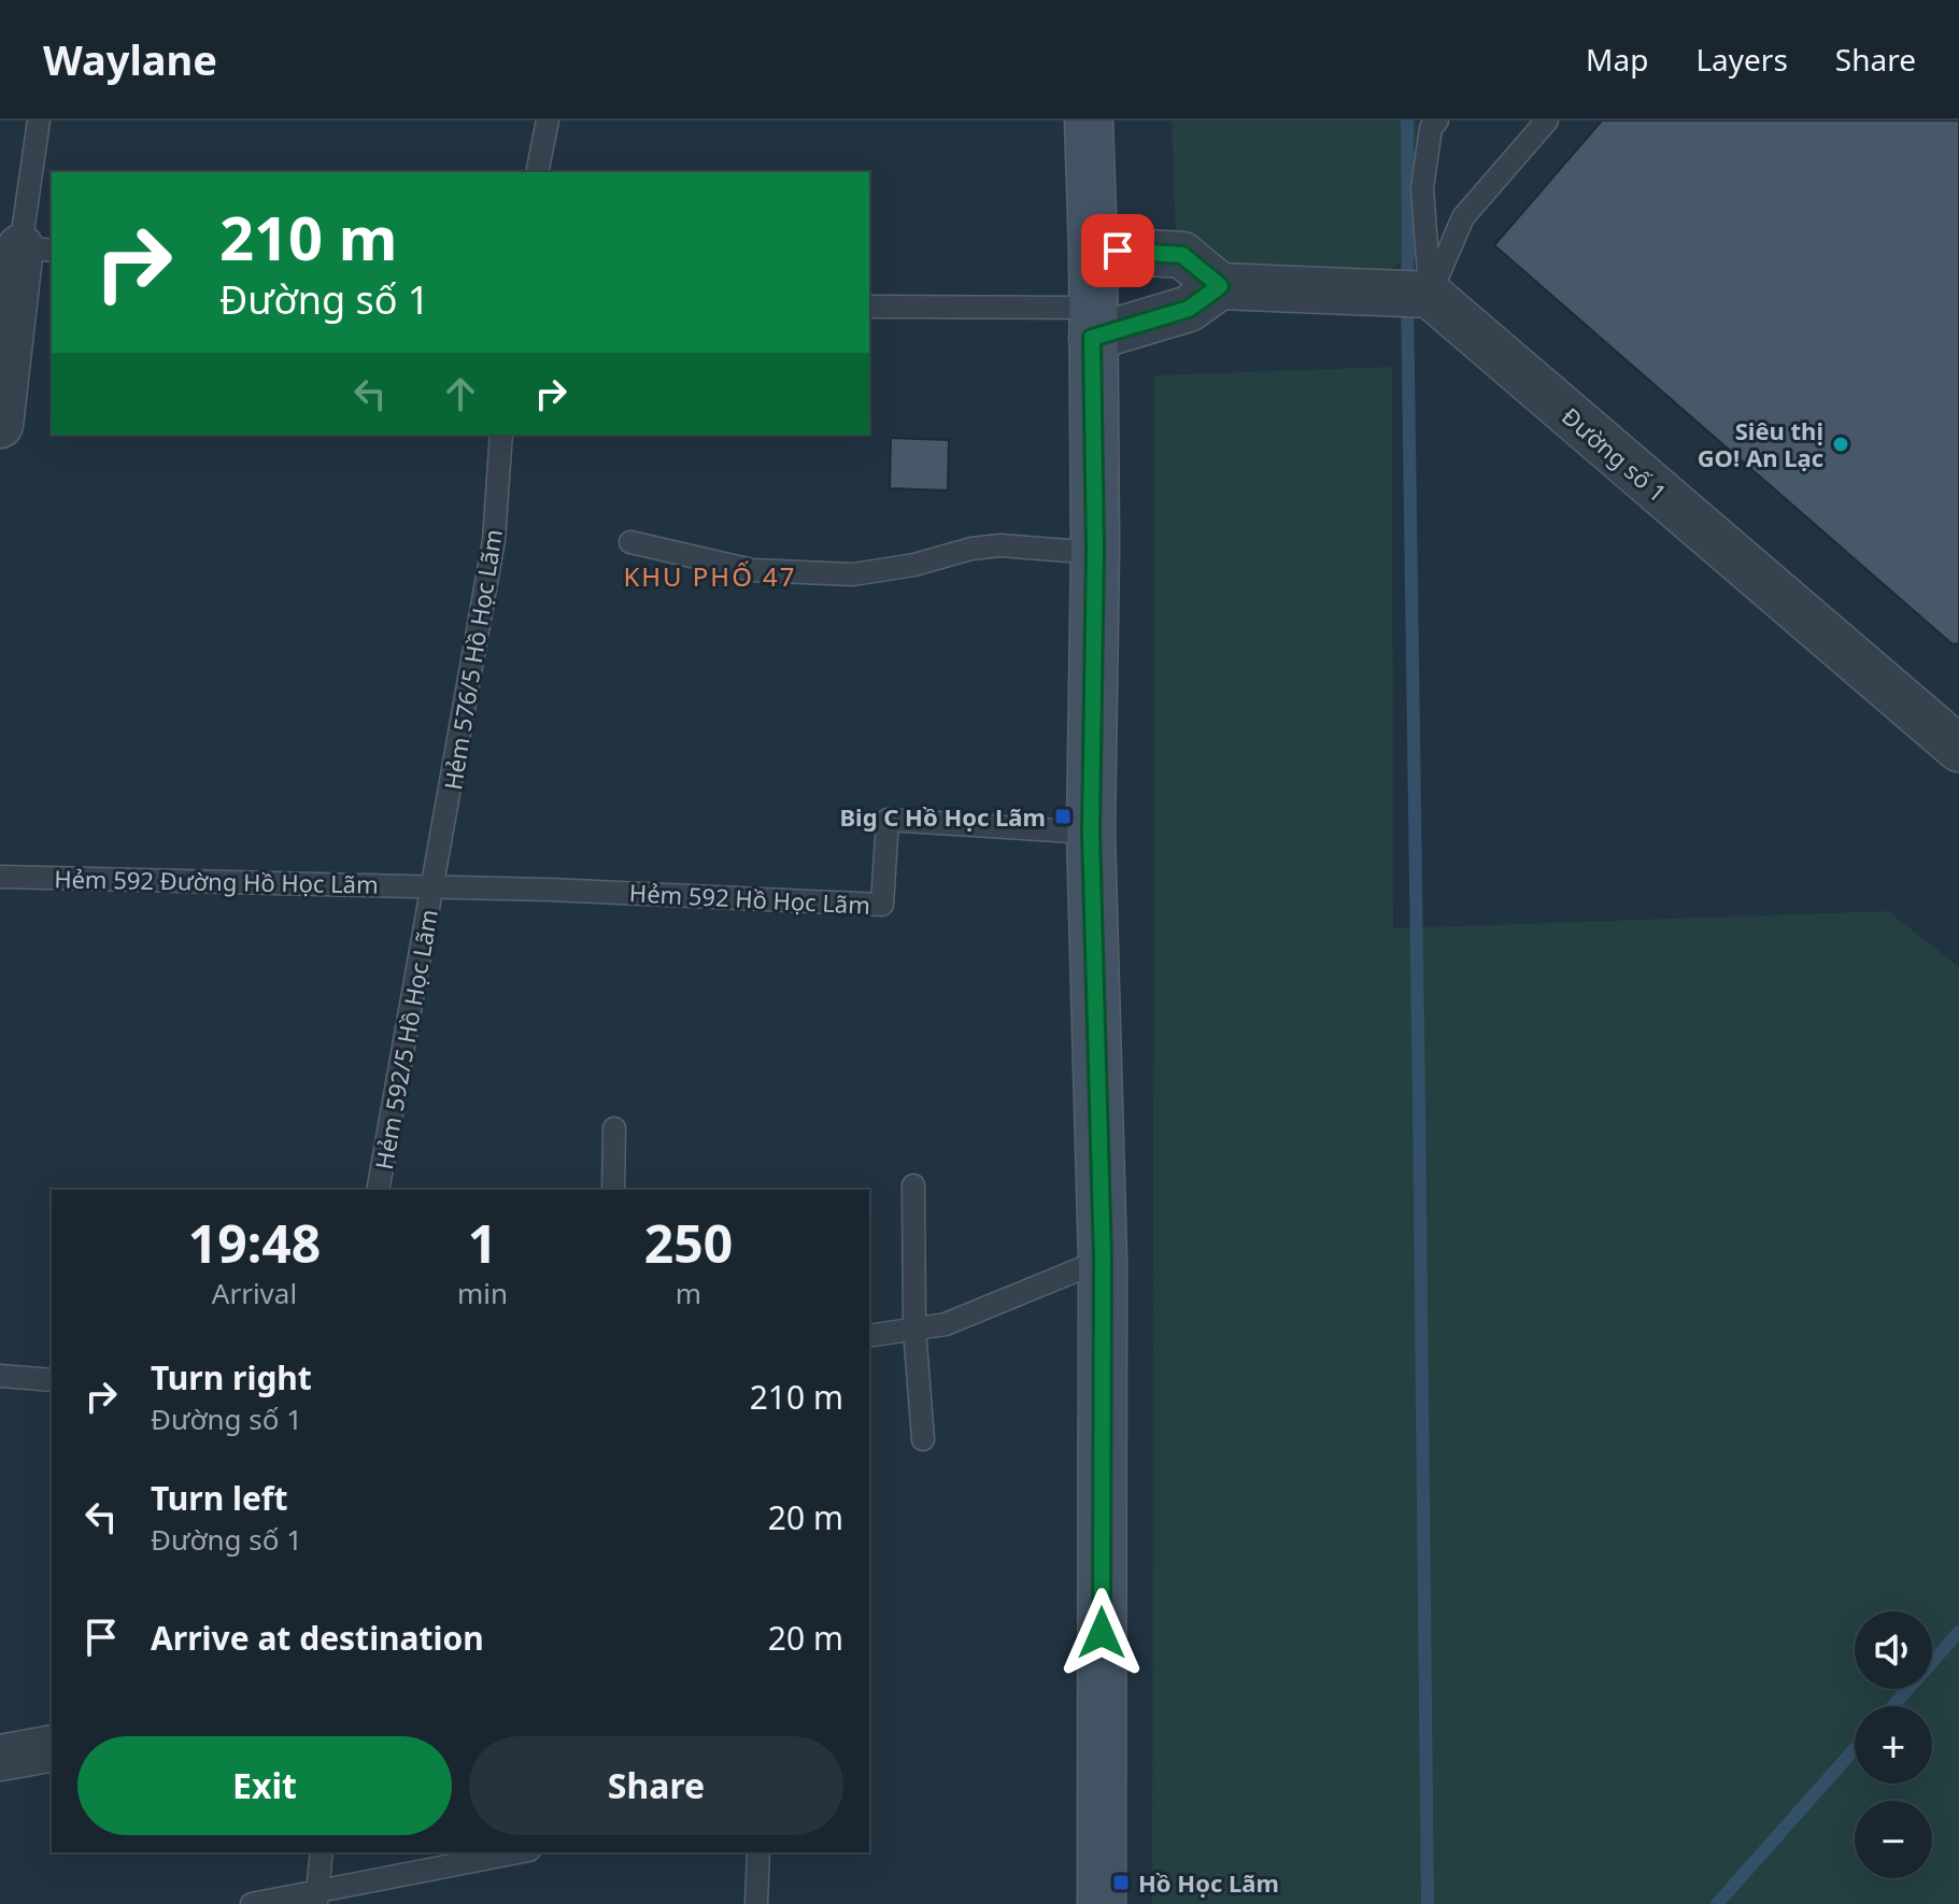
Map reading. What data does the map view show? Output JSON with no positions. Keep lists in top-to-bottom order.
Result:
{
  "streets": {
    "street": ["Đường số 1"],
    "lane": [
      "Hẻm 576/5 Hồ Học Lãm",
      "Hẻm 592 Đường Hồ Học Lãm",
      "Hẻm 592 Hồ Học Lãm",
      "Hẻm 592/5 Hồ Học Lãm"
    ]
  },
  "crossings": [
    ["Hẻm 576/5 Hồ Học Lãm", "Hẻm 592 Đường Hồ Học Lãm"],
    ["Hẻm 576/5 Hồ Học Lãm", "Hẻm 592 Hồ Học Lãm"],
    ["Hẻm 576/5 Hồ Học Lãm", "Hẻm 592/5 Hồ Học Lãm"],
    ["Hẻm 592 Đường Hồ Học Lãm", "Hẻm 592 Hồ Học Lãm"],
    ["Hẻm 592 Đường Hồ Học Lãm", "Hẻm 592/5 Hồ Học Lãm"],
    ["Hẻm 592 Hồ Học Lãm", "Hẻm 592/5 Hồ Học Lãm"]
  ],
  "districts": ["KHU PHỐ 47"],
  "places": {
    "other": ["Siêu thị GO! An Lạc"],
    "transit": ["Big C Hồ Học Lãm", "Hồ Học Lãm"]
  },
  "page": {
    "header": "Waylane",
    "nav": ["Map", "Layers", "Share"],
    "turn": ["210 m", "Đường số 1"],
    "eta": [
      "19:48",
      "Arrival",
      "1",
      "min",
      "250",
      "m"
    ],
    "list": [
      {
        "name": "Turn right",
        "note": "Đường số 1",
        "value": "210 m"
      },
      {
        "name": "Turn left",
        "note": "Đường số 1",
        "value": "20 m"
      },
      {
        "name": "Arrive at destination",
        "value": "20 m"
      }
    ],
    "map_buttons": ["+", "−"],
    "buttons": ["Exit", "Share"]
  }
}
